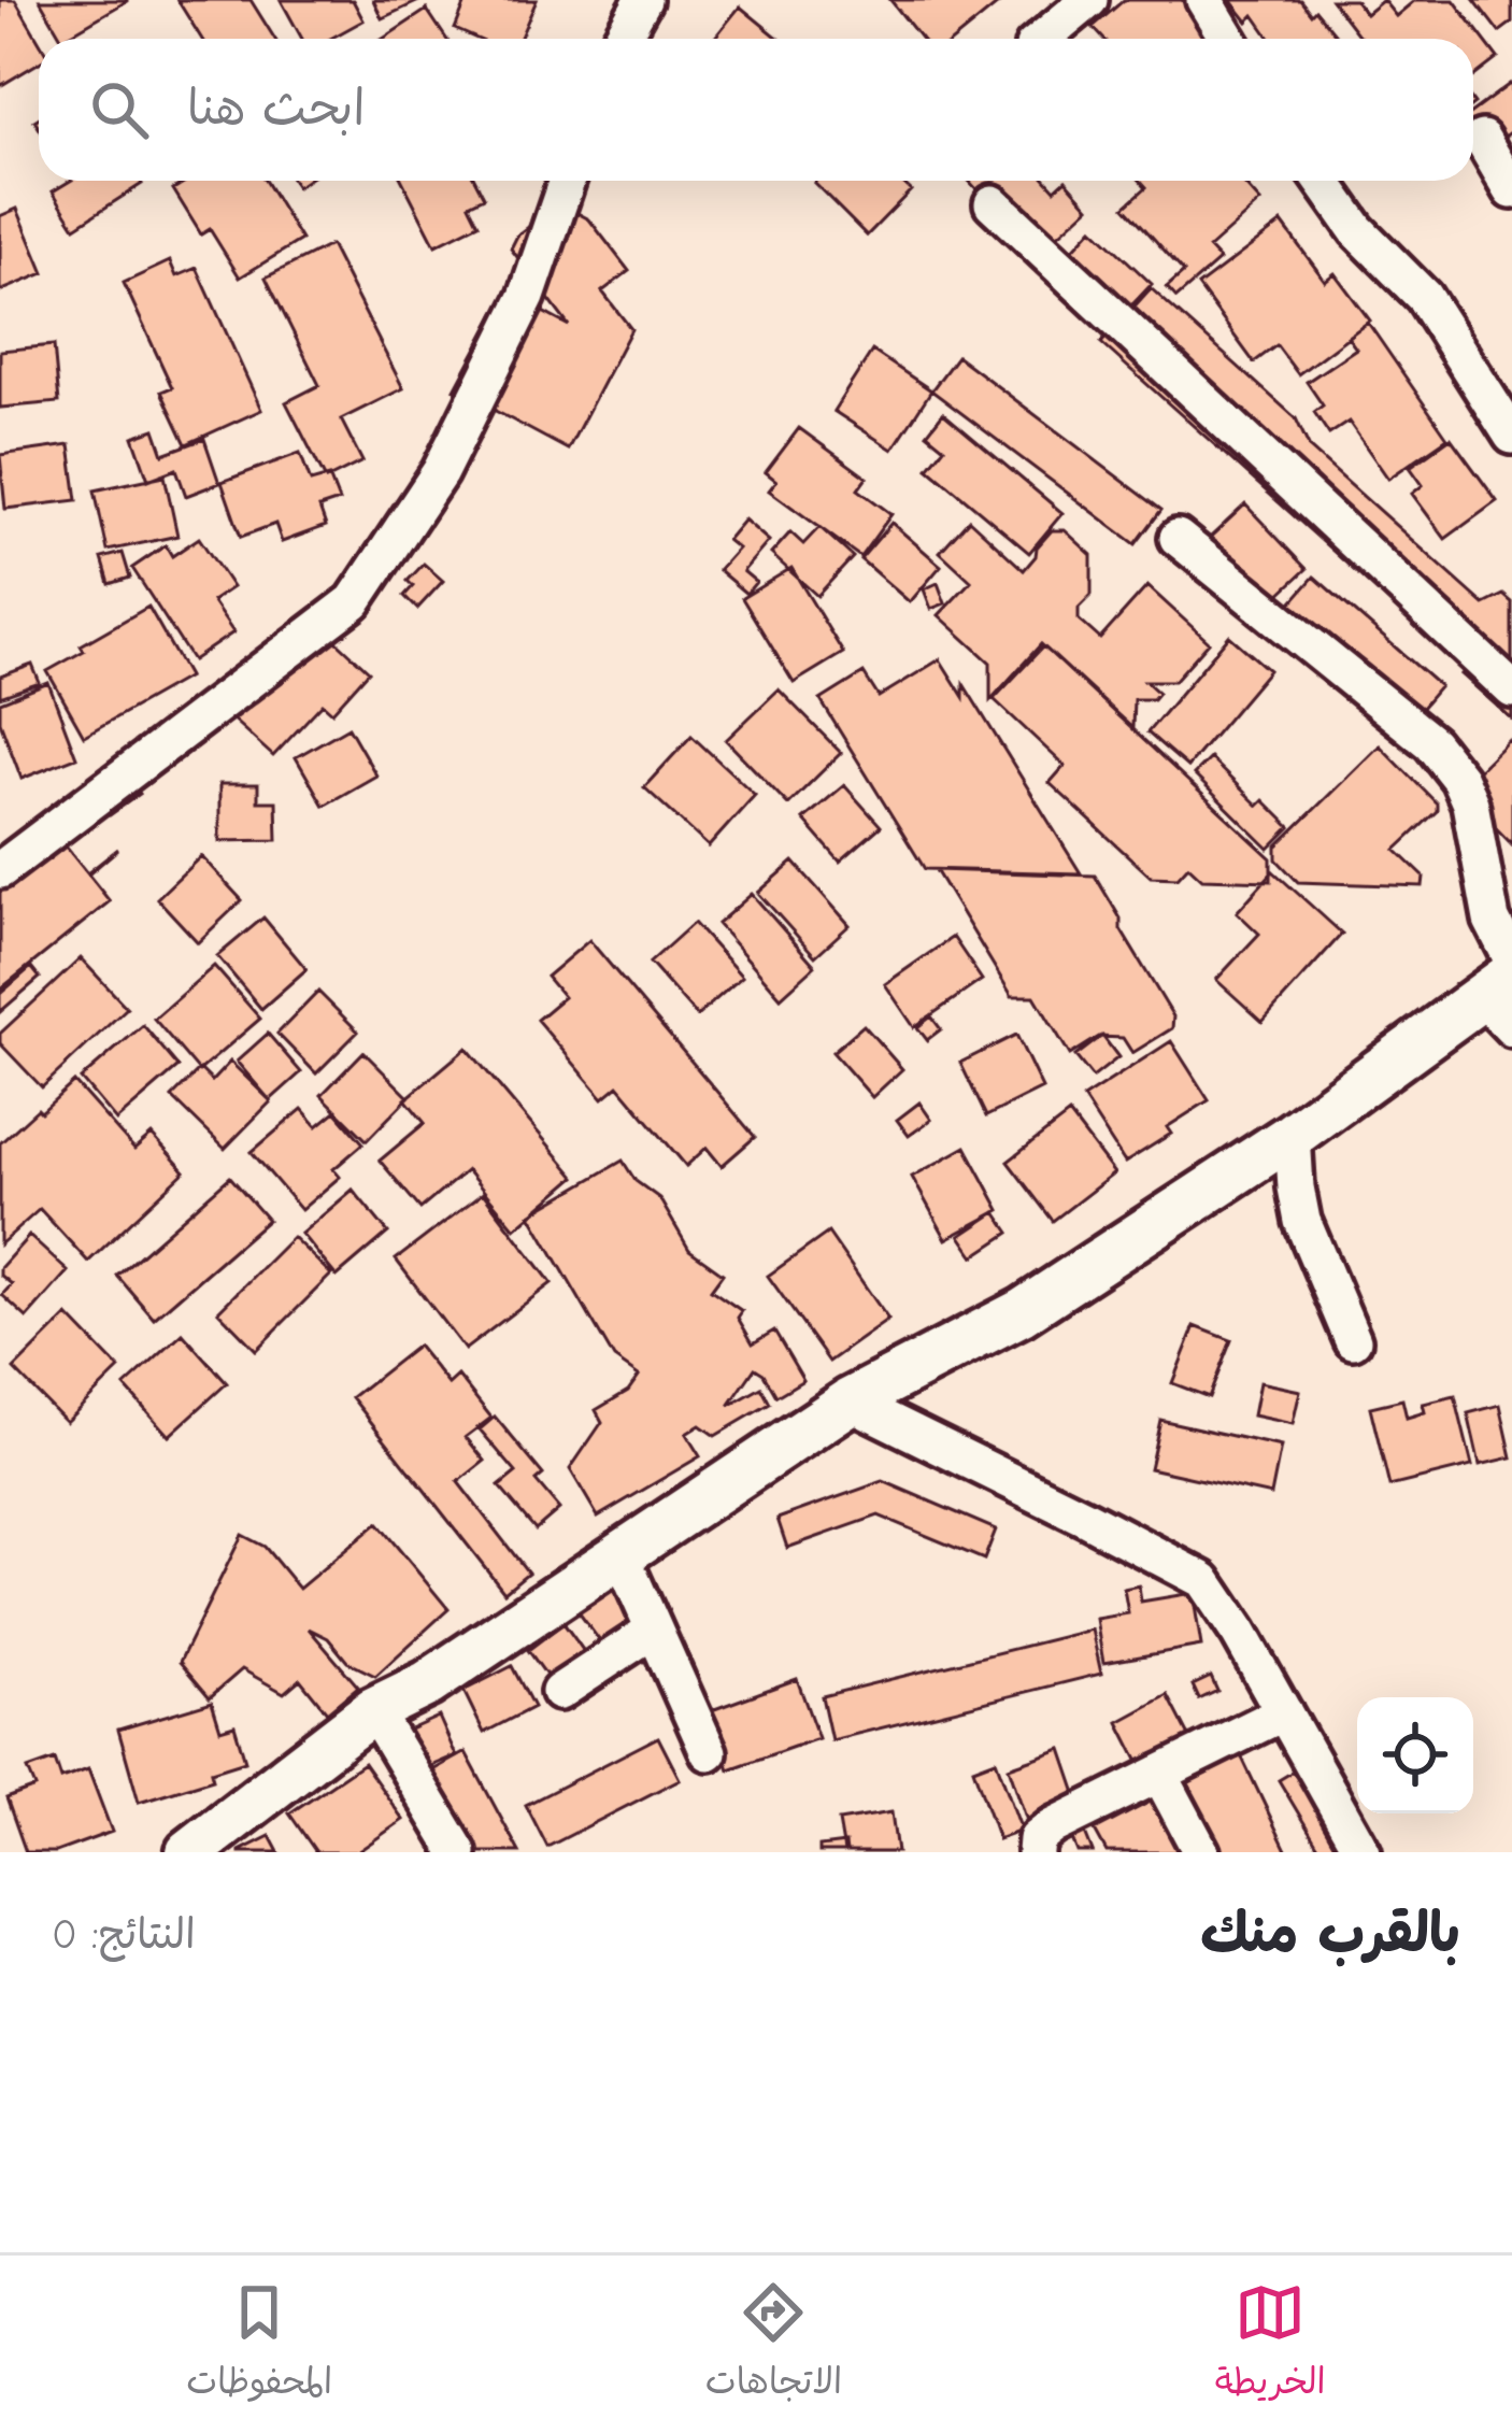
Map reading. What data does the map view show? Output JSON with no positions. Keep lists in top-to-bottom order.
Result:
{
  "page": {
    "search": "ابحث هنا",
    "heading": ["بالقرب منك", "النتائج: 0"],
    "nav": ["الخريطة", "الاتجاهات", "المحفوظات"]
  }
}
